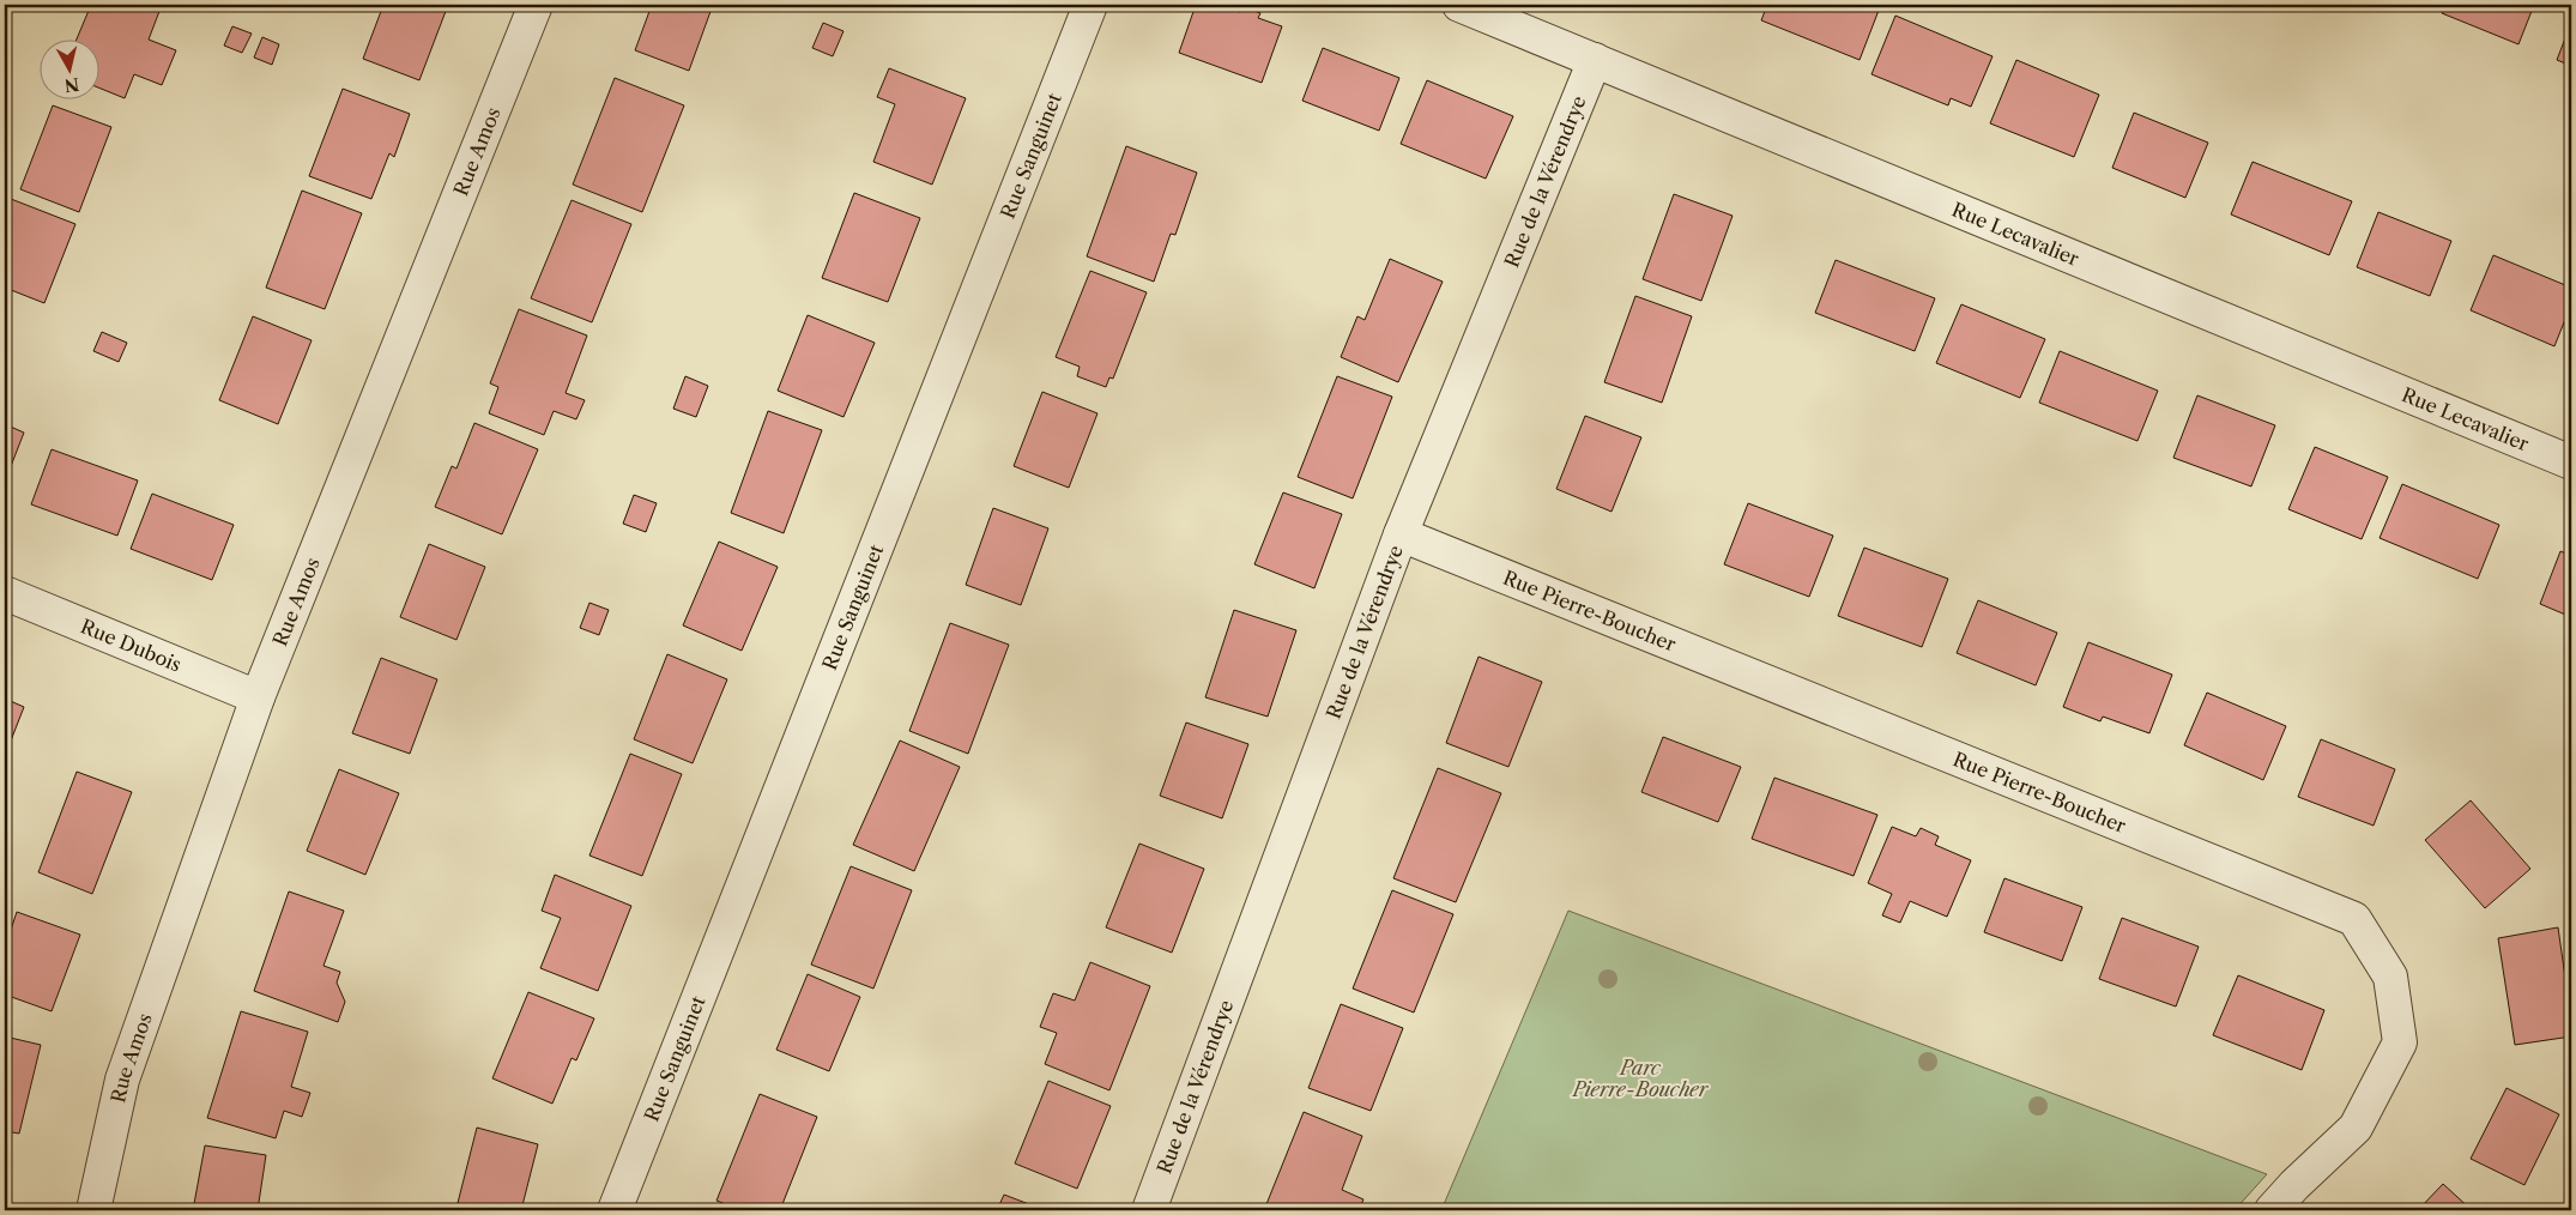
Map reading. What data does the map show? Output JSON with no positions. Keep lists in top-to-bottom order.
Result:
{
  "streets": {
    "street": [
      "Rue Amos",
      "Rue Sanguinet",
      "Rue de la Vérendrye",
      "Rue Lecavalier",
      "Rue Pierre-Boucher",
      "Rue Dubois"
    ]
  },
  "crossings": [
    ["Rue Amos", "Rue Dubois"],
    ["Rue de la Vérendrye", "Rue Lecavalier"],
    ["Rue de la Vérendrye", "Rue Pierre-Boucher"]
  ],
  "parks": ["Parc Pierre-Boucher"],
  "north": "bottom"
}
